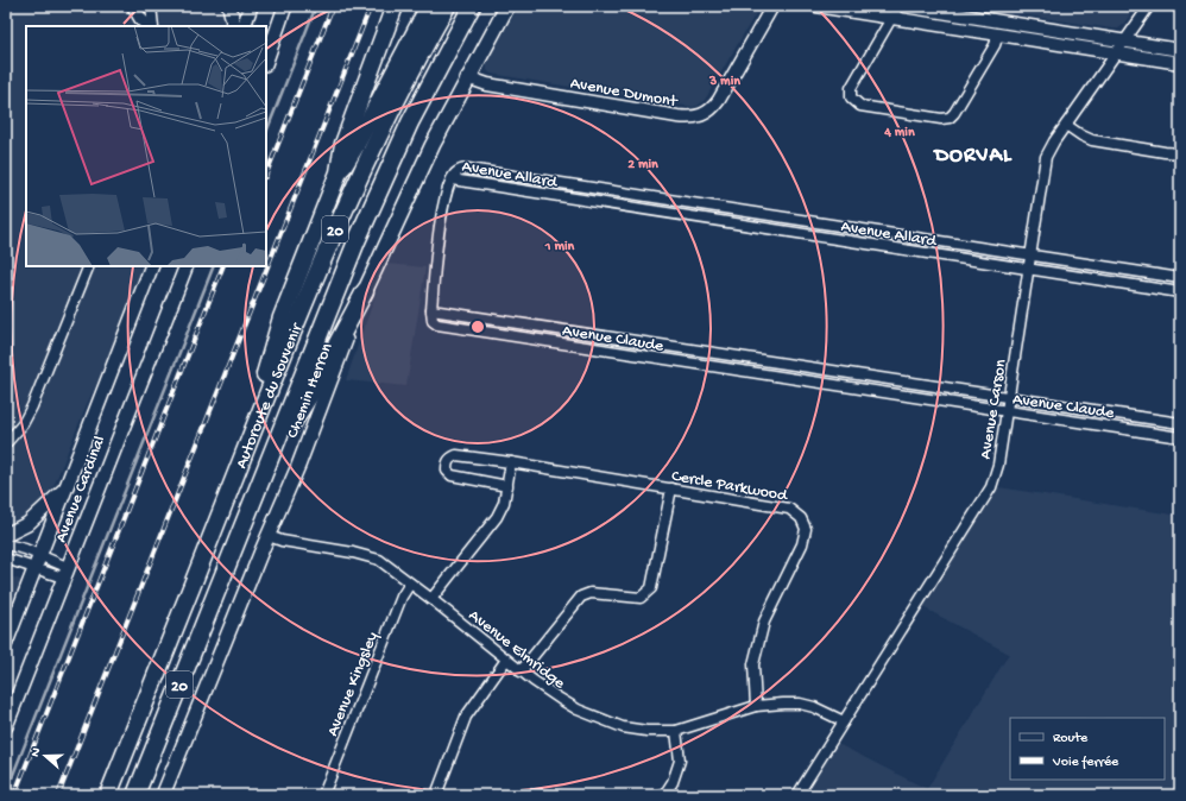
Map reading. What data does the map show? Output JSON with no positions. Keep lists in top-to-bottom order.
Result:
{
  "streets": {
    "highway": ["20", "Autoroute du Souvenir"],
    "main road": ["Chemin Herron", "Avenue Cardinal"],
    "street": [
      "Avenue Dumont",
      "Avenue Allard",
      "Avenue Claude",
      "Avenue Carson",
      "Cercle Parkwood",
      "Avenue Elmridge",
      "Avenue Kingsley"
    ]
  },
  "crossings": [
    ["Avenue Dumont", "Chemin Herron"],
    ["Avenue Allard", "Avenue Carson"],
    ["Avenue Claude", "Avenue Carson"],
    ["Chemin Herron", "Avenue Elmridge"],
    ["Avenue Carson", "Avenue Elmridge"],
    ["Cercle Parkwood", "Avenue Elmridge"],
    ["Avenue Elmridge", "Avenue Kingsley"]
  ],
  "districts": ["DORVAL"],
  "legend": ["Route", "Voie ferrée"],
  "north": "left",
  "rings": [
    "3 min",
    "4 min",
    "2 min",
    "1 min"
  ]
}
